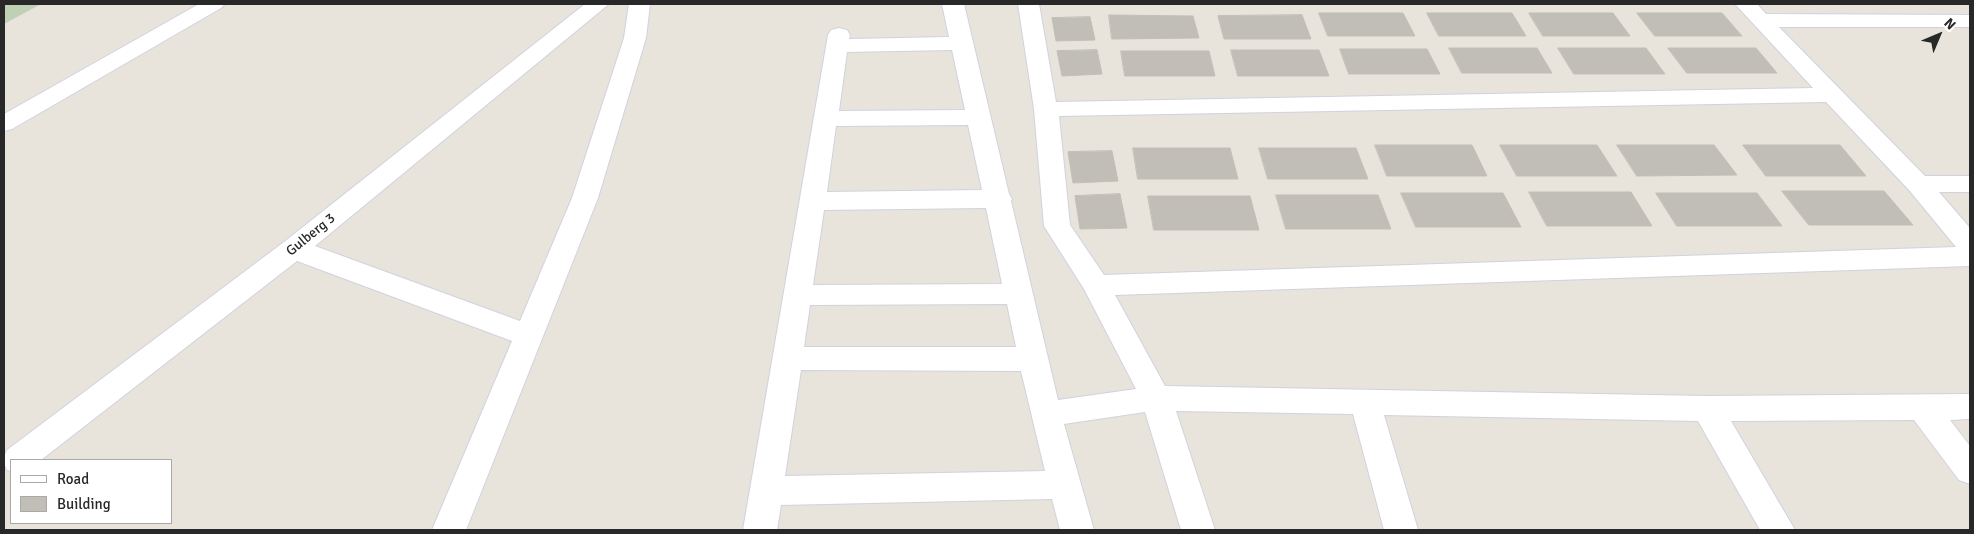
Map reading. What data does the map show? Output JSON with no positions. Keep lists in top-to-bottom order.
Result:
{
  "streets": {
    "street": ["Gulberg 3"]
  },
  "legend": ["Road", "Building"],
  "north": "top right"
}
